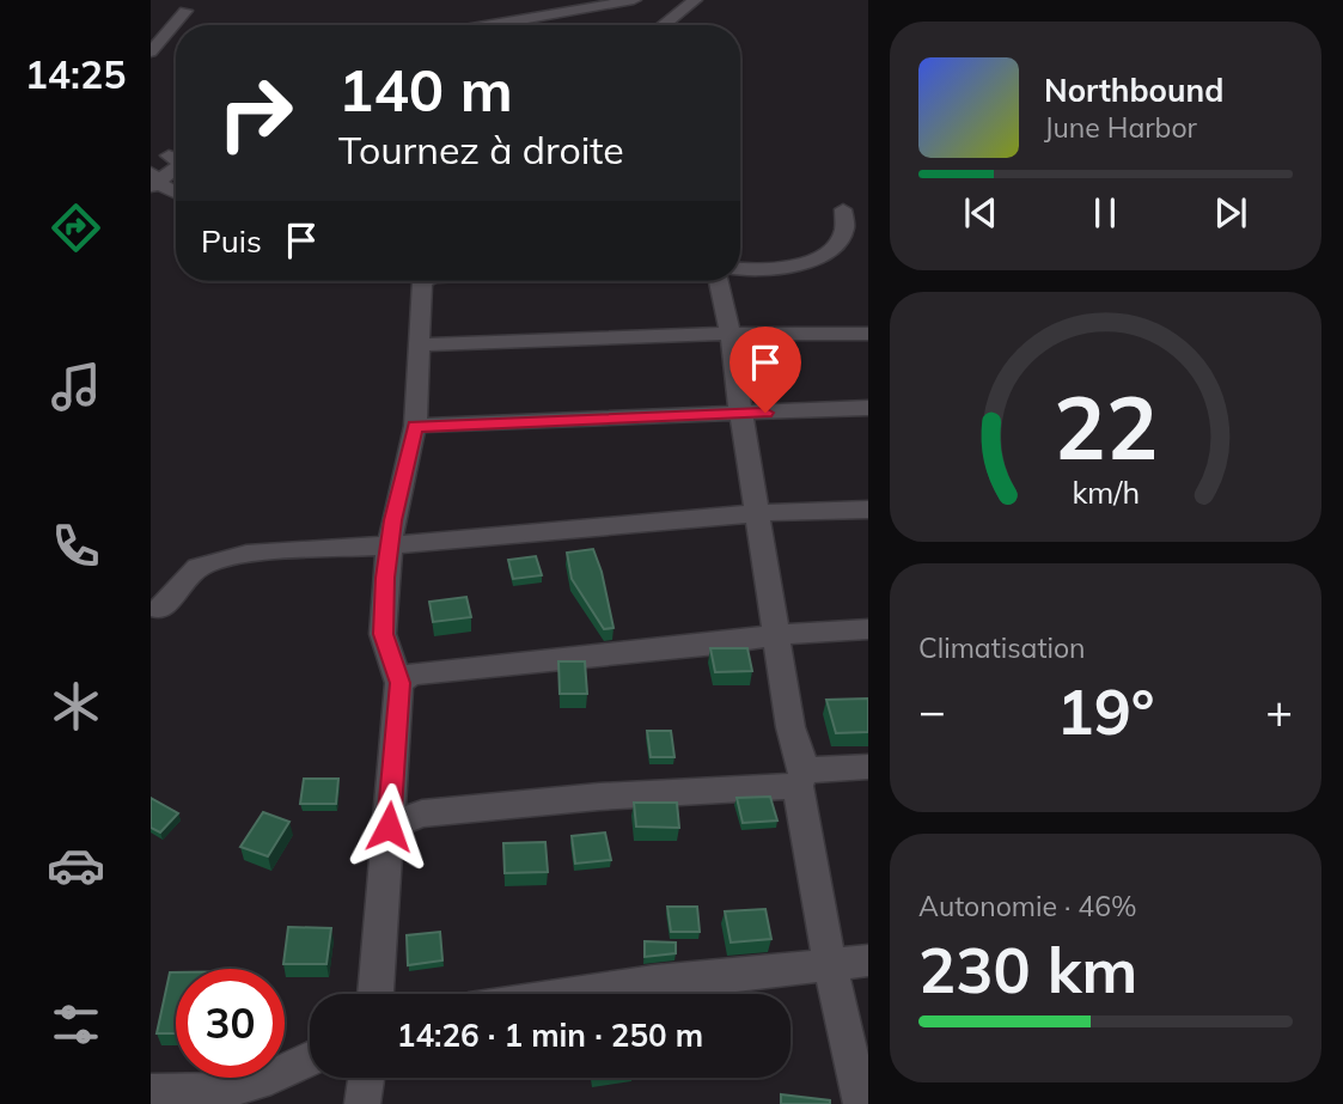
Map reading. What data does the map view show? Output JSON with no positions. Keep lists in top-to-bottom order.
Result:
{
  "page": {
    "tabs": "14:25",
    "turn": ["140 m", "Tournez à droite"],
    "song": ["Northbound", "June Harbor"],
    "then": "Puis",
    "tile": [
      "Climatisation",
      ["Autonomie · 46%", "230 km"]
    ],
    "heat": ["−", "19°", "+"],
    "limit": "30",
    "trip": "14:26 · 1 min · 250 m",
    "gauge": ["22", "km/h"]
  }
}
